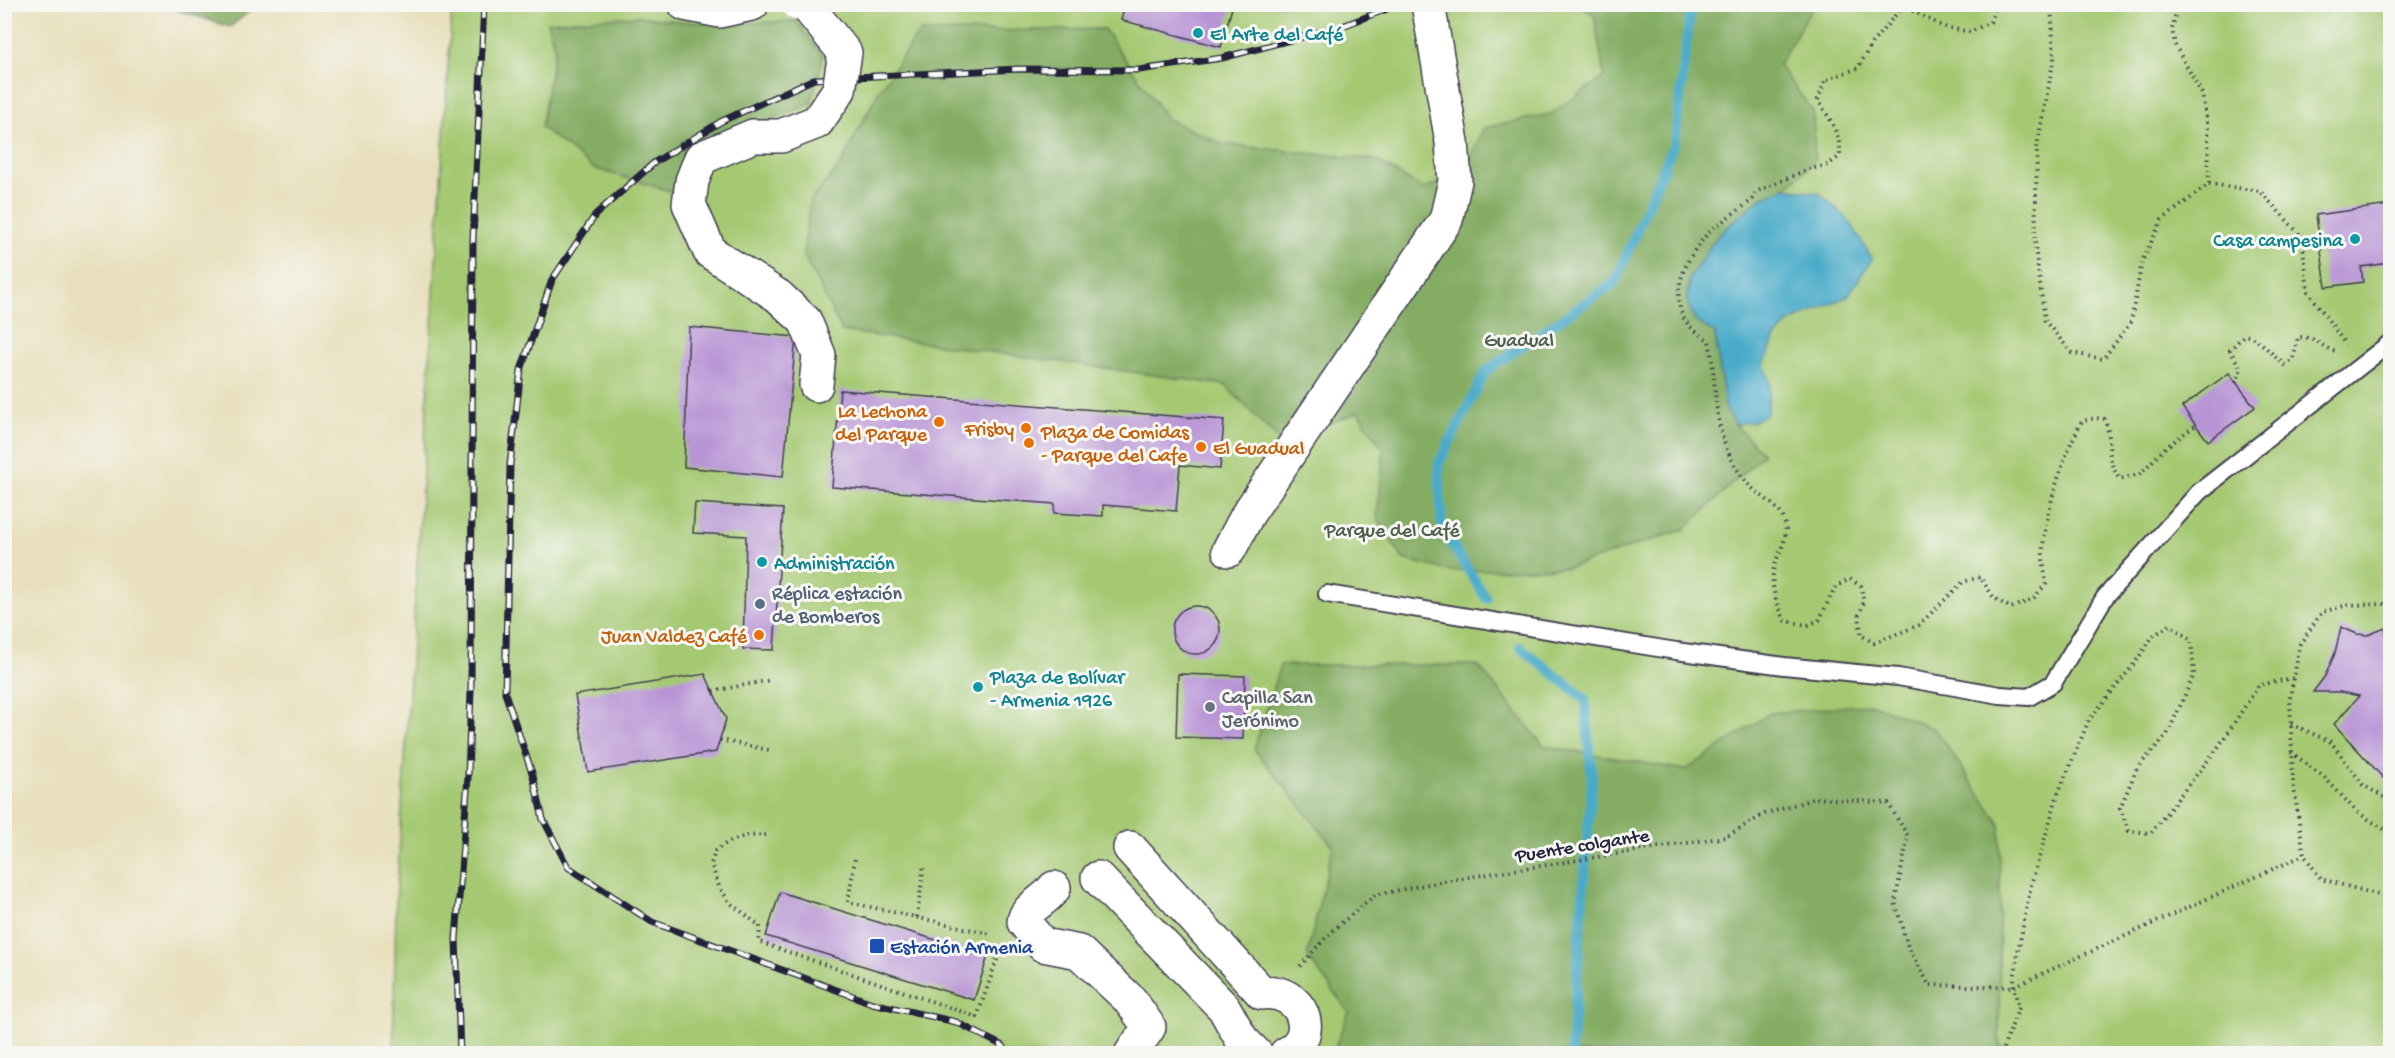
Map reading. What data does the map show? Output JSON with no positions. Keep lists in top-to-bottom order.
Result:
{
  "streets": {
    "path": ["Puente colgante"]
  },
  "parks": ["Guadual", "Parque del Café"],
  "places": {
    "other": [
      "El Arte del Café",
      "Casa campesina",
      "La Lechona del Parque",
      "Frisby",
      "Plaza de Comidas - Parque del Cafe",
      "El Guadual",
      "Administración",
      "Réplica estación de Bomberos",
      "Juan Valdez Café",
      "Plaza de Bolívar - Armenia 1926",
      "Capilla San Jerónimo"
    ],
    "transit": ["Estación Armenia"]
  }
}
